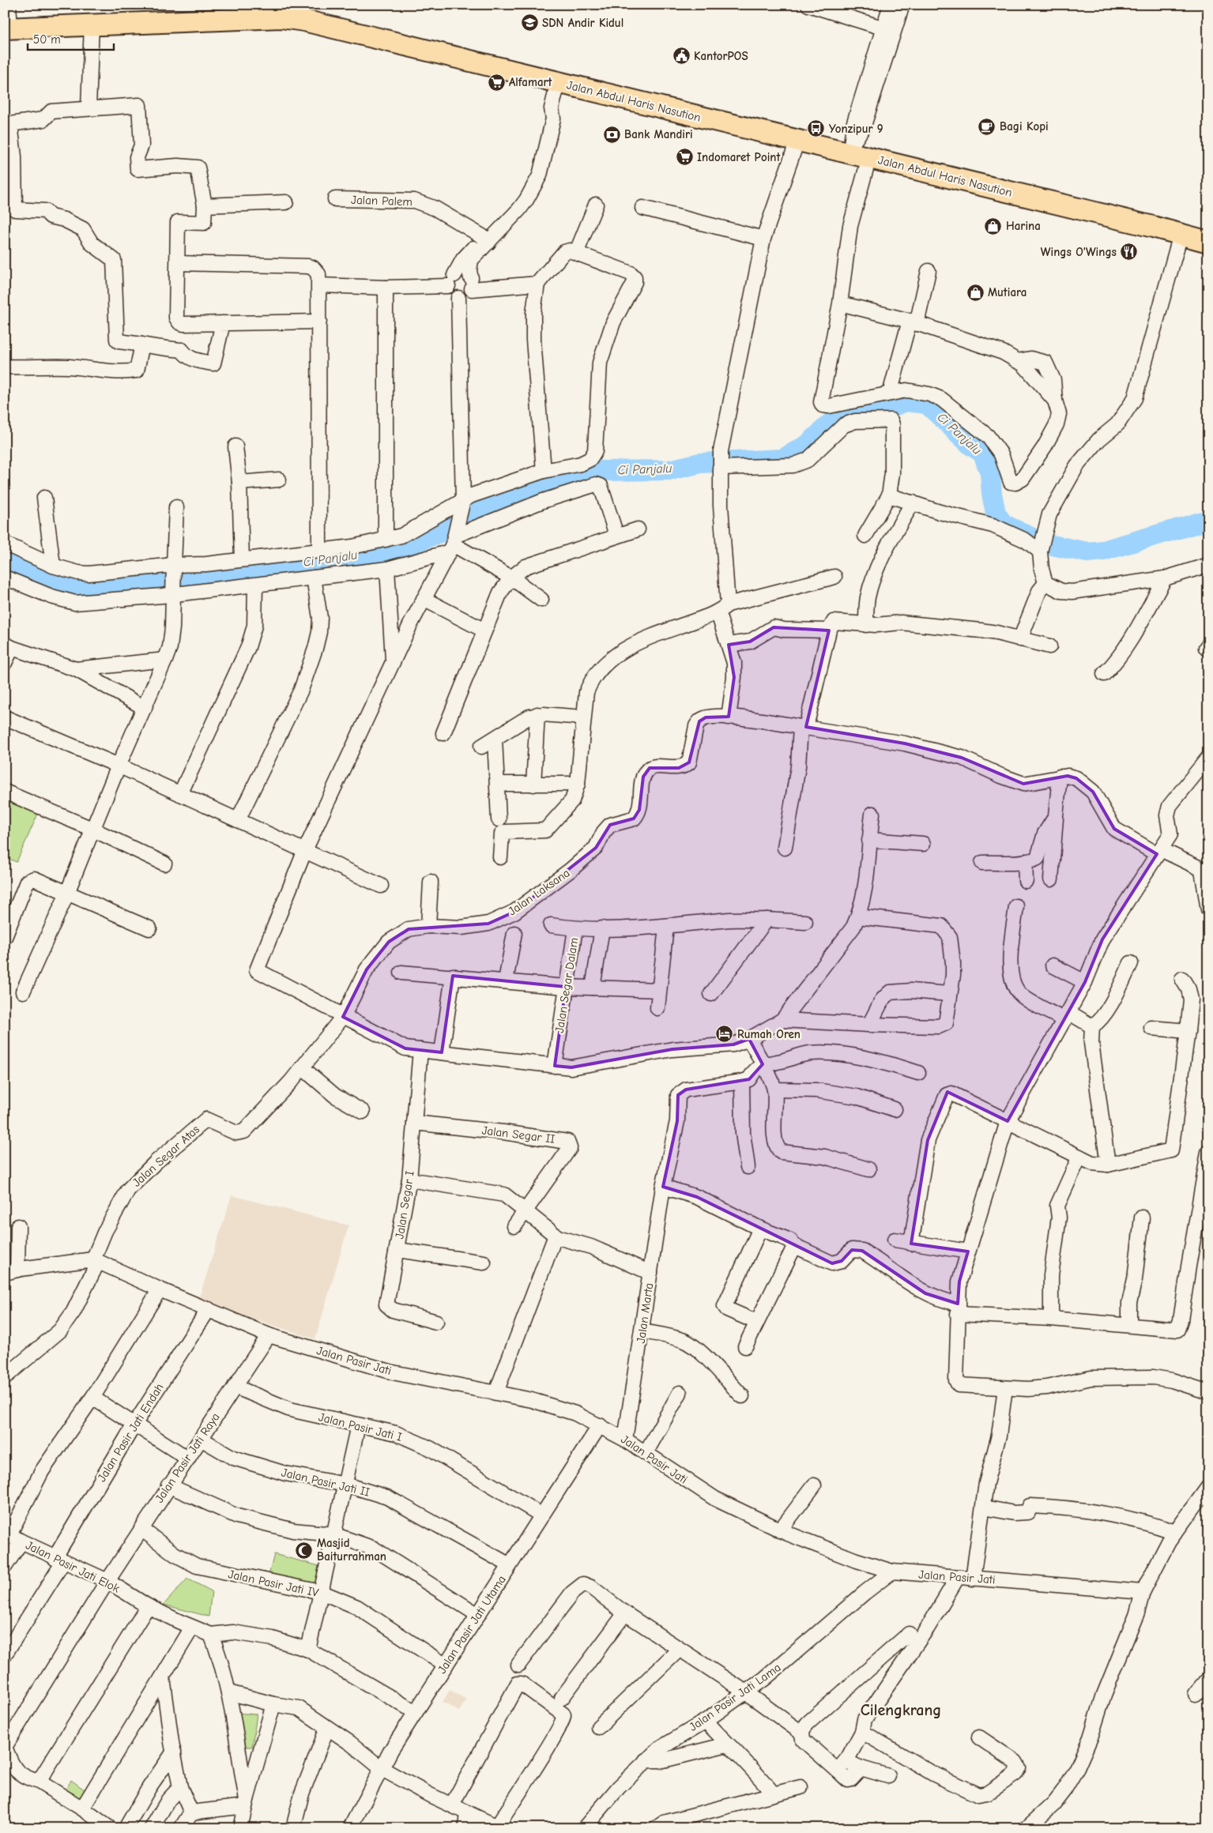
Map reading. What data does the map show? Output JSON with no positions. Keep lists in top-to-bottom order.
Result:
{
  "streets": {
    "highway": ["Jalan Abdul Haris Nasution"],
    "street": [
      "Jalan Palem",
      "Jalan Laksana",
      "Jalan Segar Dalam",
      "Jalan Segar II",
      "Jalan Segar Atas",
      "Jalan Segar I",
      "Jalan Marta",
      "Jalan Pasir Jati",
      "Jalan Pasir Jati I",
      "Jalan Pasir Jati Endah",
      "Jalan Pasir Jati Raya",
      "Jalan Pasir Jati II",
      "Jalan Pasir Jati Elok",
      "Jalan Pasir Jati IV",
      "Jalan Pasir Jati Utama",
      "Jalan Pasir Jati Lama"
    ]
  },
  "crossings": [
    ["Jalan Laksana", "Jalan Segar Atas"],
    ["Jalan Segar II", "Jalan Segar I"],
    ["Jalan Segar Atas", "Jalan Pasir Jati"],
    ["Jalan Marta", "Jalan Pasir Jati"],
    ["Jalan Pasir Jati", "Jalan Pasir Jati Endah"],
    ["Jalan Pasir Jati", "Jalan Pasir Jati Raya"],
    ["Jalan Pasir Jati", "Jalan Pasir Jati Elok"],
    ["Jalan Pasir Jati", "Jalan Pasir Jati Utama"],
    ["Jalan Pasir Jati", "Jalan Pasir Jati Lama"],
    ["Jalan Pasir Jati I", "Jalan Pasir Jati Raya"],
    ["Jalan Pasir Jati I", "Jalan Pasir Jati Utama"],
    ["Jalan Pasir Jati Endah", "Jalan Pasir Jati Elok"],
    ["Jalan Pasir Jati Raya", "Jalan Pasir Jati II"],
    ["Jalan Pasir Jati Raya", "Jalan Pasir Jati Elok"],
    ["Jalan Pasir Jati Raya", "Jalan Pasir Jati IV"],
    ["Jalan Pasir Jati II", "Jalan Pasir Jati Utama"],
    ["Jalan Pasir Jati IV", "Jalan Pasir Jati Utama"]
  ],
  "districts": ["Cilengkrang"],
  "water": ["Ci Panjalu"],
  "places": {
    "school or university": ["SDN Andir Kidul"],
    "public building": ["KantorPOS"],
    "supermarket": ["Alfamart", "Indomaret Point"],
    "cafe": ["Bagi Kopi"],
    "bus stop": ["Yonzipur 9"],
    "bank": ["Bank Mandiri"],
    "shop": ["Harina", "Mutiara"],
    "restaurant": ["Wings O'Wings"],
    "hotel": ["Rumah Oren"],
    "mosque": ["Masjid Baiturrahman"]
  },
  "scale_bar": "50 m"
}
